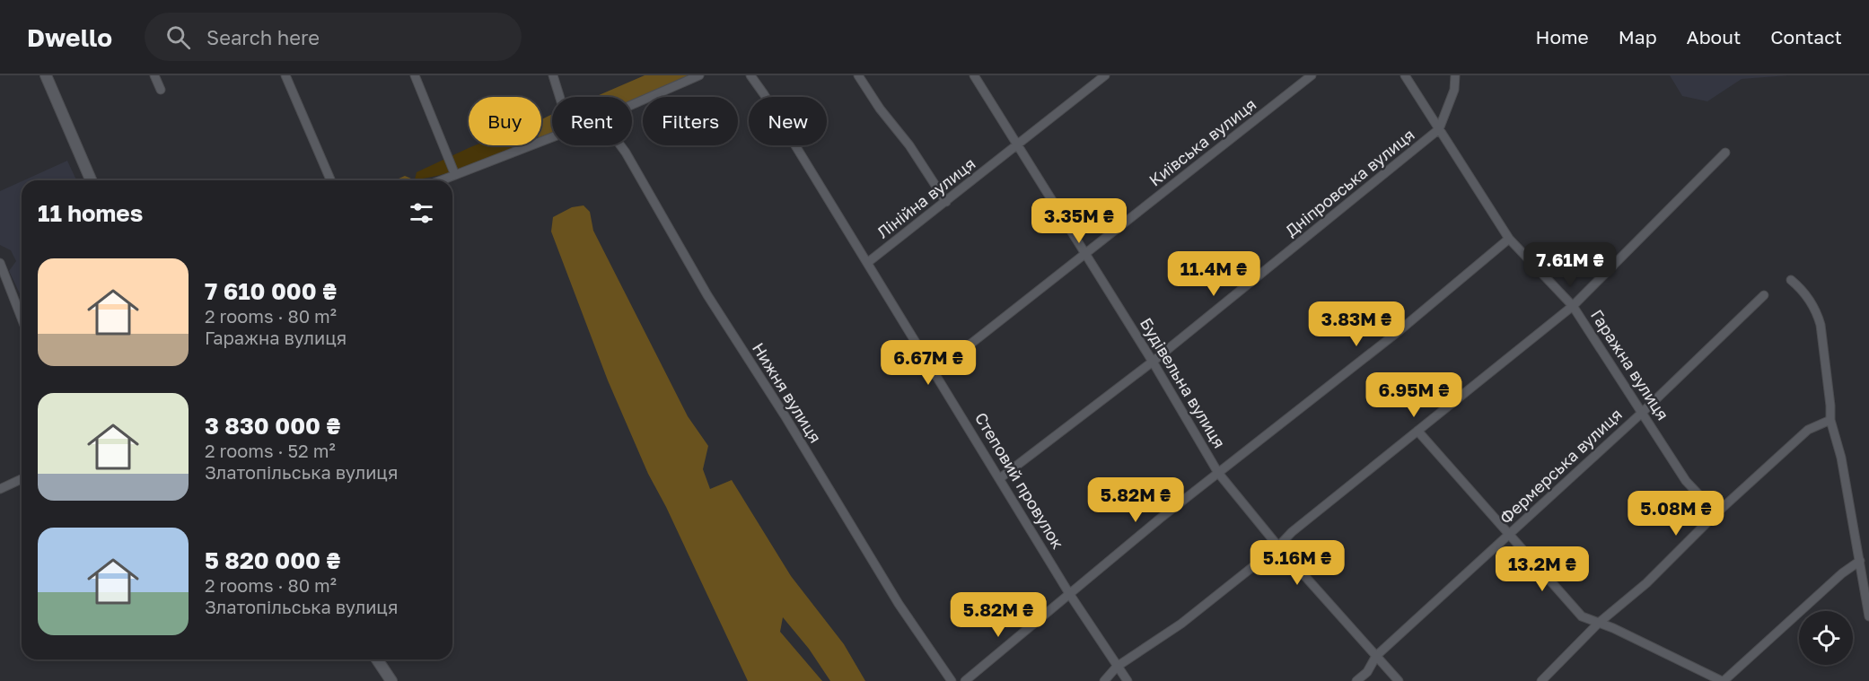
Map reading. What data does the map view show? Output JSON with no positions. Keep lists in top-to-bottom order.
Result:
{
  "streets": {
    "street": [
      "Київська вулиця",
      "Дніпровська вулиця",
      "Лінійна вулиця",
      "Гаражна вулиця",
      "Будівельна вулиця",
      "Нижня вулиця",
      "Фермерська вулиця",
      "Степовий провулок"
    ]
  },
  "crossings": [
    ["Київська вулиця", "Будівельна вулиця"],
    ["Київська вулиця", "Степовий провулок"],
    ["Дніпровська вулиця", "Гаражна вулиця"],
    ["Дніпровська вулиця", "Будівельна вулиця"],
    ["Дніпровська вулиця", "Степовий провулок"],
    ["Лінійна вулиця", "Будівельна вулиця"],
    ["Лінійна вулиця", "Степовий провулок"],
    ["Гаражна вулиця", "Фермерська вулиця"],
    ["Будівельна вулиця", "Фермерська вулиця"]
  ],
  "page": {
    "header": "Dwello",
    "search": "Search here",
    "nav": [
      "Home",
      "Map",
      "About",
      "Contact"
    ],
    "chip": [
      "Buy",
      "Rent",
      "Filters",
      "New"
    ],
    "heading": "11 homes",
    "price": [
      "3.35M ₴",
      "7.61M ₴",
      "11.4M ₴",
      "3.83M ₴",
      "6.67M ₴",
      "6.95M ₴",
      "5.82M ₴",
      "5.08M ₴",
      "5.16M ₴",
      "13.2M ₴",
      "5.82M ₴"
    ],
    "list": [
      {
        "name": "7 610 000 ₴",
        "note": "2 rooms · 80 m² · Гаражна вулиця"
      },
      {
        "name": "3 830 000 ₴",
        "note": "2 rooms · 52 m² · Златопільська вулиця"
      },
      {
        "name": "5 820 000 ₴",
        "note": "2 rooms · 80 m² · Златопільська вулиця"
      }
    ]
  }
}
